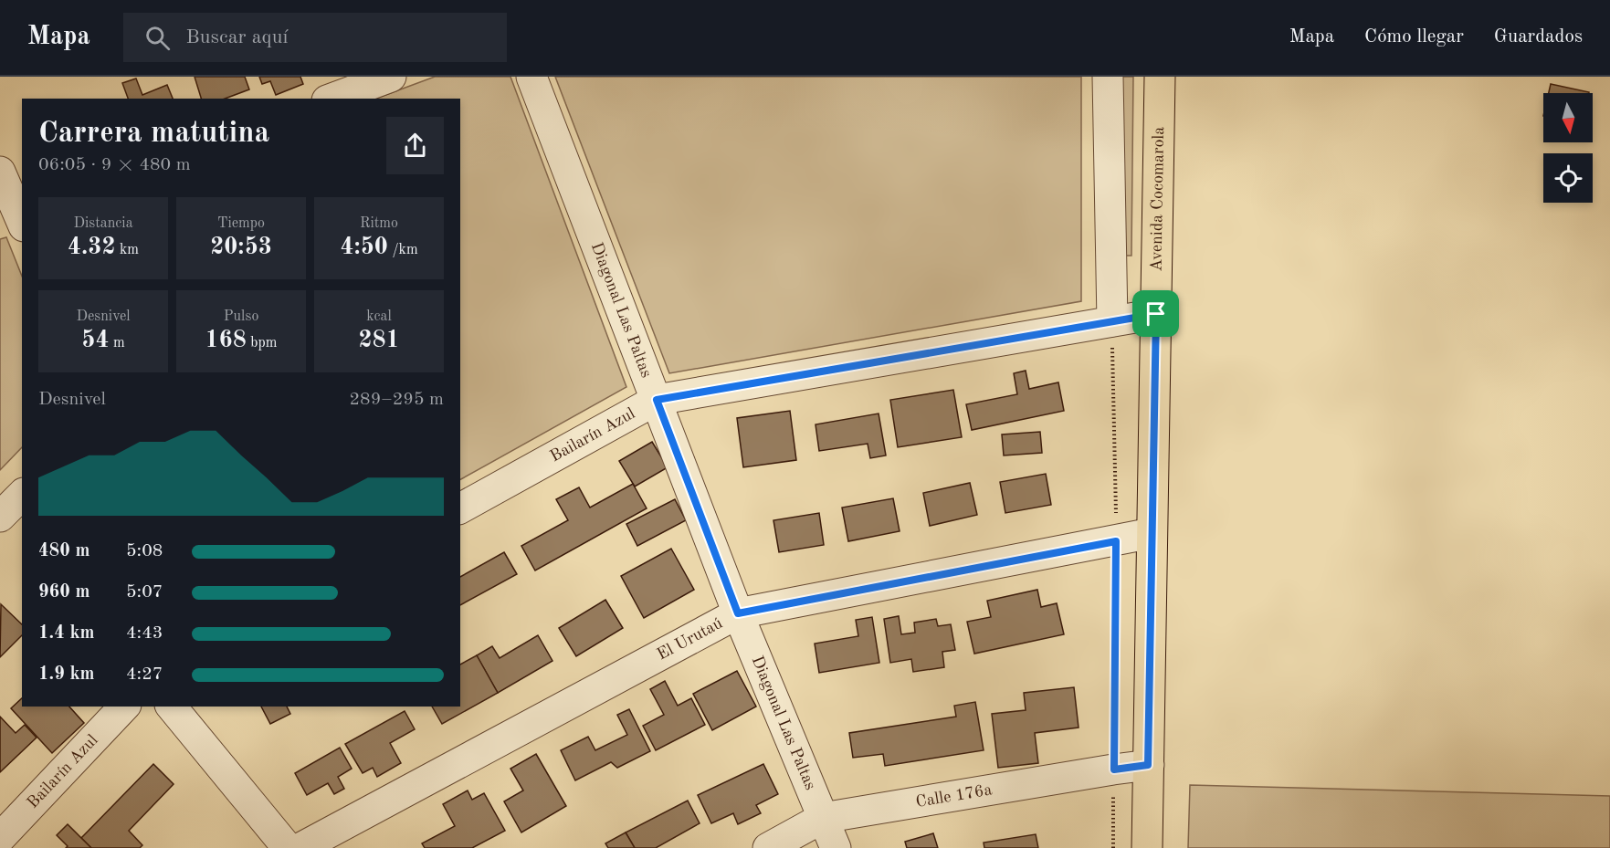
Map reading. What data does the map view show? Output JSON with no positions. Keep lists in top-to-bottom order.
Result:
{
  "streets": {
    "main road": ["Avenida Cocomarola"],
    "street": [
      "Diagonal Las Paltas",
      "Bailarín Azul",
      "El Urutaú",
      "Calle 176a"
    ]
  },
  "crossings": [
    ["Avenida Cocomarola", "Bailarín Azul"],
    ["Avenida Cocomarola", "El Urutaú"],
    ["Avenida Cocomarola", "Calle 176a"],
    ["Diagonal Las Paltas", "Bailarín Azul"],
    ["Diagonal Las Paltas", "El Urutaú"],
    ["Diagonal Las Paltas", "Calle 176a"]
  ],
  "north": "bottom",
  "page": {
    "header": "Mapa",
    "search": "Buscar aquí",
    "nav": ["Mapa", "Cómo llegar", "Guardados"],
    "heading": ["Carrera matutina", "06:05 · 9 × 480 m"],
    "stats": [
      ["Distancia", "4.32 km"],
      ["Tiempo", "20:53"],
      ["Ritmo", "4:50 /km"],
      ["Desnivel", "54 m"],
      ["Pulso", "168 bpm"],
      ["kcal", "281"]
    ],
    "chart": ["Desnivel", "289–295 m"],
    "list": [
      {
        "name": "480 m",
        "note": "5:08"
      },
      {
        "name": "960 m",
        "note": "5:07"
      },
      {
        "name": "1.4 km",
        "note": "4:43"
      },
      {
        "name": "1.9 km",
        "note": "4:27"
      }
    ]
  }
}
